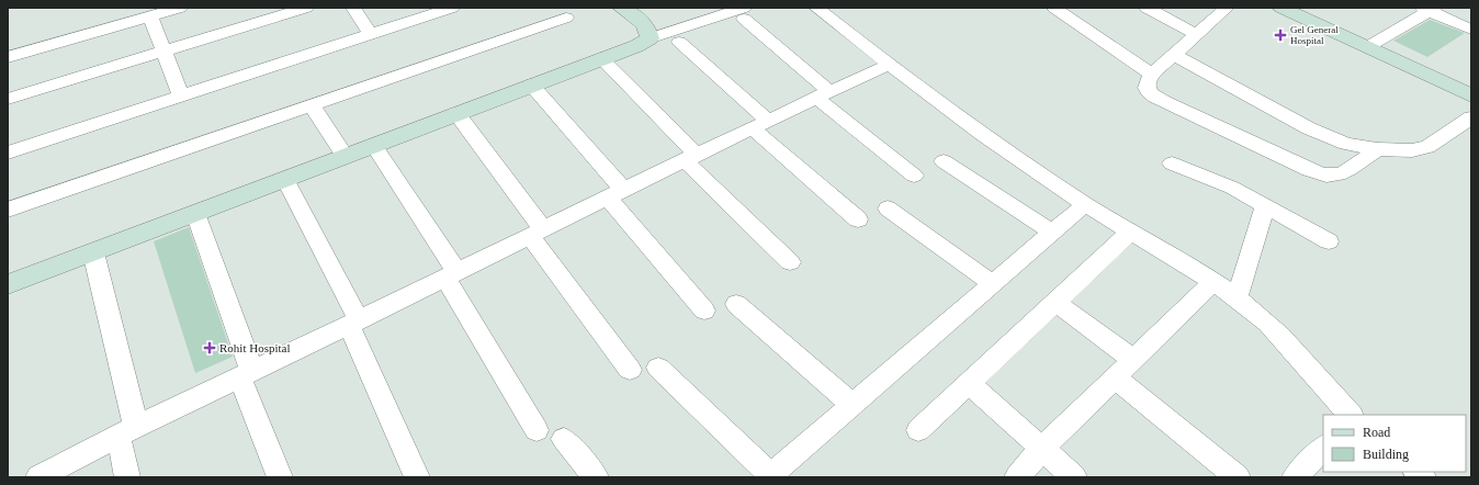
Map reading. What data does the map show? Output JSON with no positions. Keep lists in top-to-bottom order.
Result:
{
  "places": {
    "health": ["Gel General Hospital", "Rohit Hospital"]
  },
  "legend": ["Road", "Building"]
}
